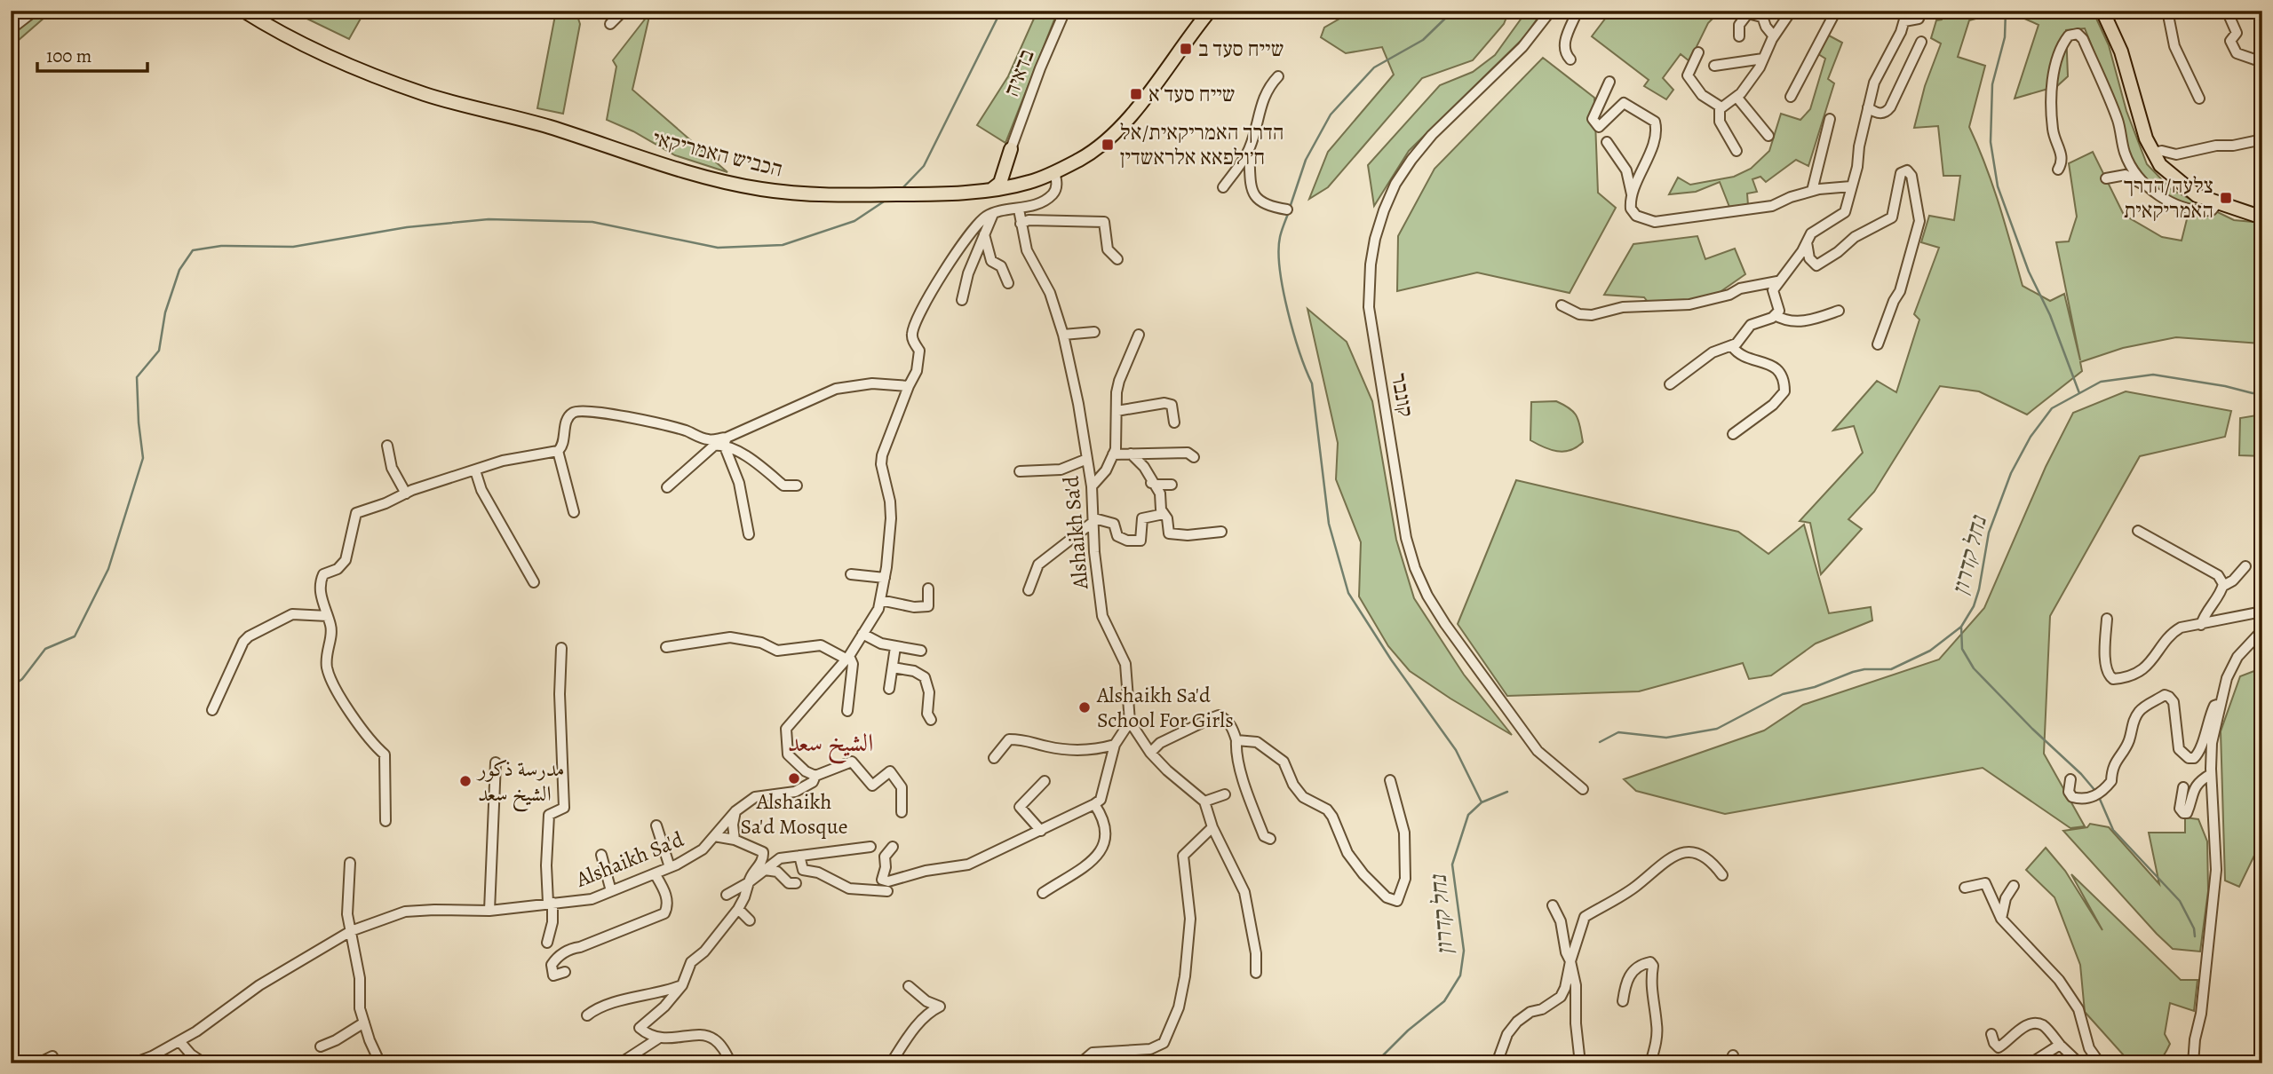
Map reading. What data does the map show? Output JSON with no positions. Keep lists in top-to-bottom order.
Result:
{
  "streets": {
    "main road": ["הכביש האמריקאי"],
    "street": ["בדאיה", "קונבר", "Alshaikh Sa'd"]
  },
  "districts": ["الشيخ سعد"],
  "water": ["נחל קדרון"],
  "places": {
    "transit": [
      "שייח סעד ב",
      "שייח סעד א",
      "הדרך האמריקאית/אל ח׳ולפאא אלראשדין",
      "צלעה/הדרך האמריקאית"
    ],
    "other": ["Alshaikh Sa'd School For Girls", "Alshaikh Sa'd Mosque", "مدرسة ذكور الشيخ سعد"]
  },
  "scale_bar": "100 m"
}
